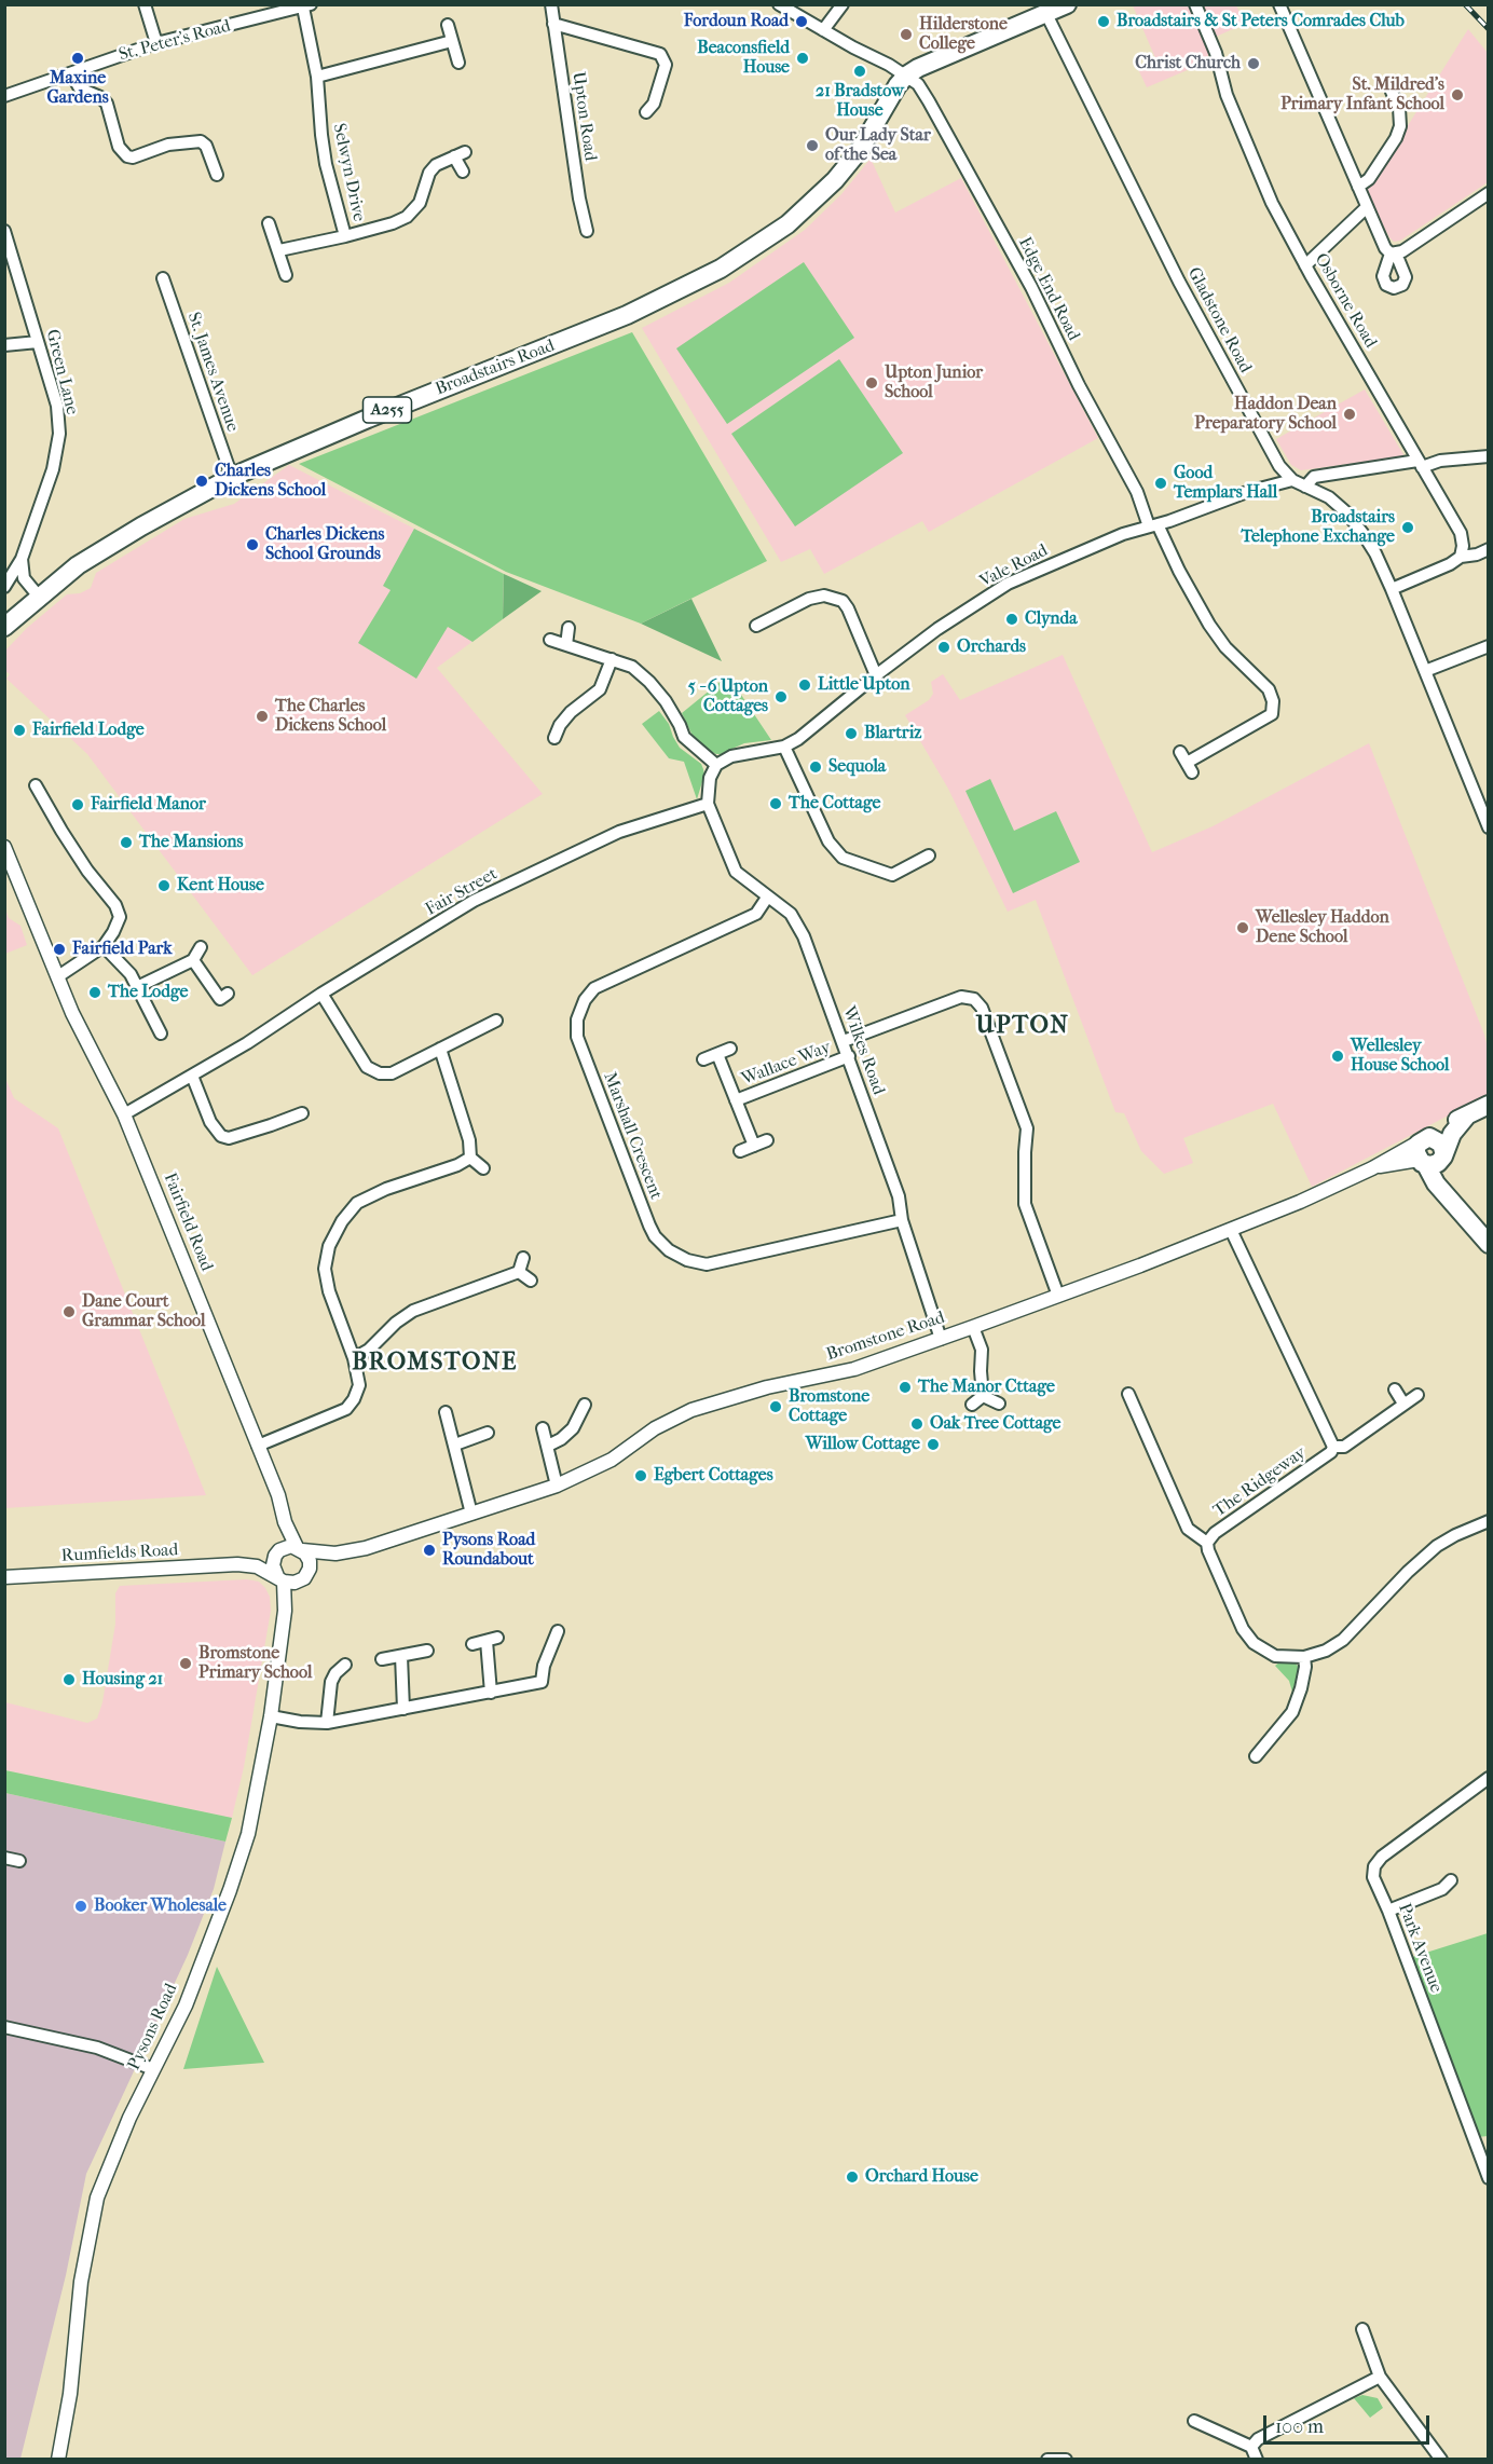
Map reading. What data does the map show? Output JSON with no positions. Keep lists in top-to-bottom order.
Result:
{
  "streets": {
    "main road": ["Broadstairs Road", "A255"],
    "street": [
      "St. Peter's Road",
      "Upton Road",
      "Selwyn Drive",
      "Edge End Road",
      "Osborne Road",
      "Gladstone Road",
      "Green Lane",
      "St. James Avenue",
      "Vale Road",
      "Fair Street",
      "Wilkes Road",
      "Wallace Way",
      "Marshall Crescent",
      "Fairfield Road",
      "Bromstone Road",
      "The Ridgeway",
      "Rumfields Road",
      "Park Avenue",
      "Pysons Road"
    ]
  },
  "crossings": [
    ["St. Peter's Road", "Selwyn Drive"],
    ["Edge End Road", "Broadstairs Road"],
    ["Edge End Road", "A255"],
    ["Edge End Road", "Vale Road"],
    ["Gladstone Road", "A255"],
    ["Gladstone Road", "Vale Road"],
    ["Broadstairs Road", "St. James Avenue"],
    ["Broadstairs Road", "A255"],
    ["Fair Street", "Wilkes Road"],
    ["Fair Street", "Fairfield Road"],
    ["Wilkes Road", "Wallace Way"],
    ["Wilkes Road", "Marshall Crescent"],
    ["Wilkes Road", "Bromstone Road"],
    ["Fairfield Road", "Bromstone Road"],
    ["Fairfield Road", "Rumfields Road"],
    ["Fairfield Road", "Pysons Road"],
    ["Bromstone Road", "Rumfields Road"],
    ["Bromstone Road", "Pysons Road"],
    ["Rumfields Road", "Pysons Road"]
  ],
  "districts": ["UPTON", "BROMSTONE"],
  "places": [
    "Fordoun Road",
    "Broadstairs & St Peters Comrades Club",
    "Hilderstone College",
    "Maxine Gardens",
    "Beaconsfield House",
    "Christ Church",
    "21 Bradstow House",
    "St. Mildred's Primary Infant School",
    "Our Lady Star of the Sea",
    "Upton Junior School",
    "Haddon Dean Preparatory School",
    "Charles Dickens School",
    "Good Templars Hall",
    "Broadstairs Telephone Exchange",
    "Charles Dickens School Grounds",
    "Clynda",
    "Orchards",
    "Little Upton",
    "5 - 6 Upton Cottages",
    "The Charles Dickens School",
    "Fairfield Lodge",
    "Blartriz",
    "Sequola",
    "The Cottage",
    "Fairfield Manor",
    "The Mansions",
    "Kent House",
    "Wellesley Haddon Dene School",
    "Fairfield Park",
    "The Lodge",
    "Wellesley House School",
    "Dane Court Grammar School",
    "The Manor Cttage",
    "Bromstone Cottage",
    "Oak Tree Cottage",
    "Willow Cottage",
    "Egbert Cottages",
    "Pysons Road Roundabout",
    "Bromstone Primary School",
    "Housing 21",
    "Booker Wholesale",
    "Orchard House"
  ],
  "scale_bar": "100 m"
}
